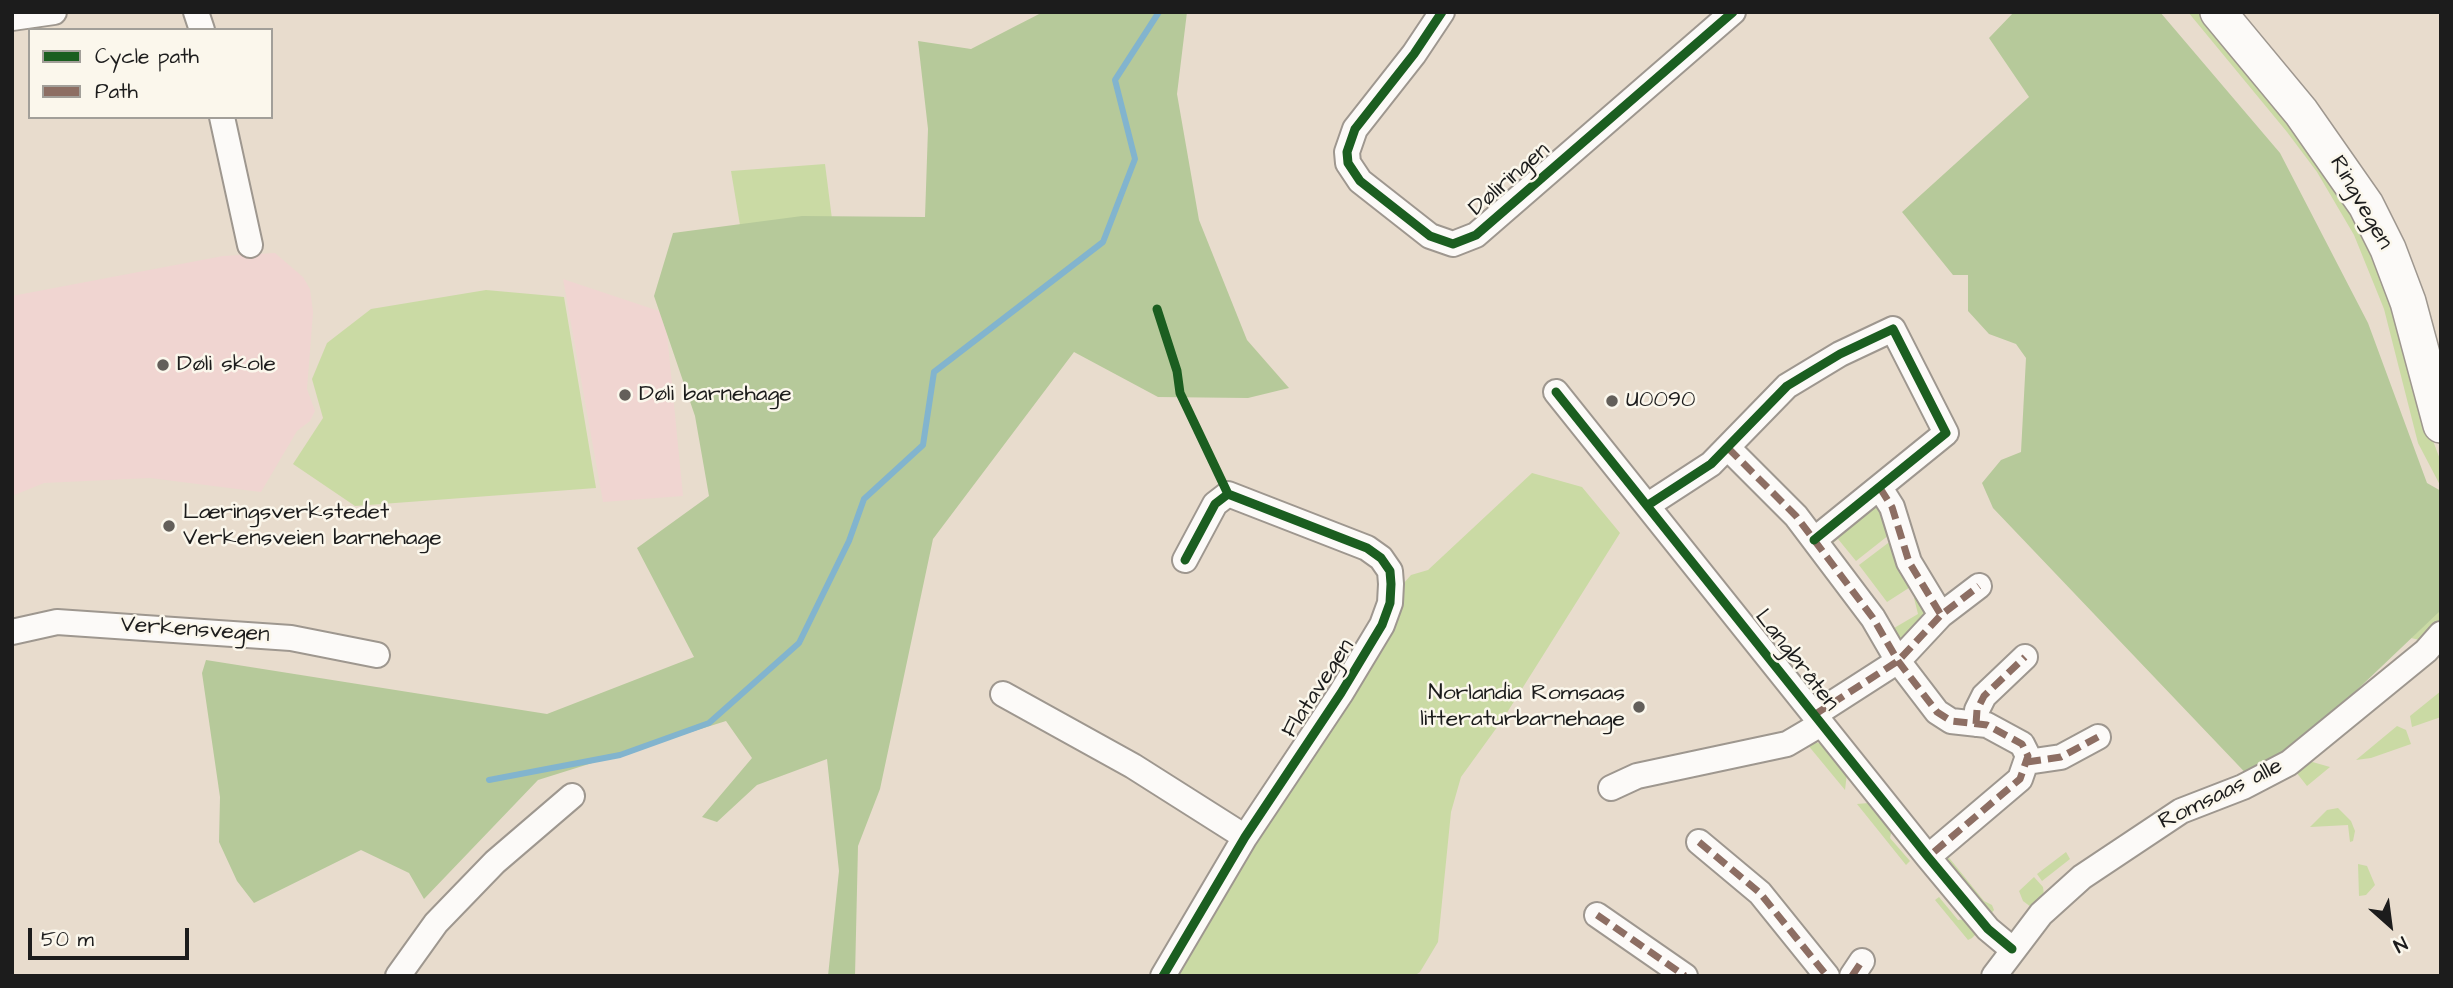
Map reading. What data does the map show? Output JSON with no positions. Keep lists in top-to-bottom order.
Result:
{
  "streets": {
    "main road": ["Ringvegen"],
    "street": [
      "Døliringen",
      "Verkensvegen",
      "Langbråten",
      "Flatavegen",
      "Romsaas alle"
    ]
  },
  "crossings": [
    ["Langbråten", "Romsaas alle"]
  ],
  "places": [
    "Døli skole",
    "Døli barnehage",
    "U0090",
    "Læringsverkstedet Verkensveien barnehage",
    "Norlandia Romsaas litteraturbarnehage"
  ],
  "legend": ["Cycle path", "Path"],
  "scale_bar": "50 m",
  "north": "bottom right"
}
